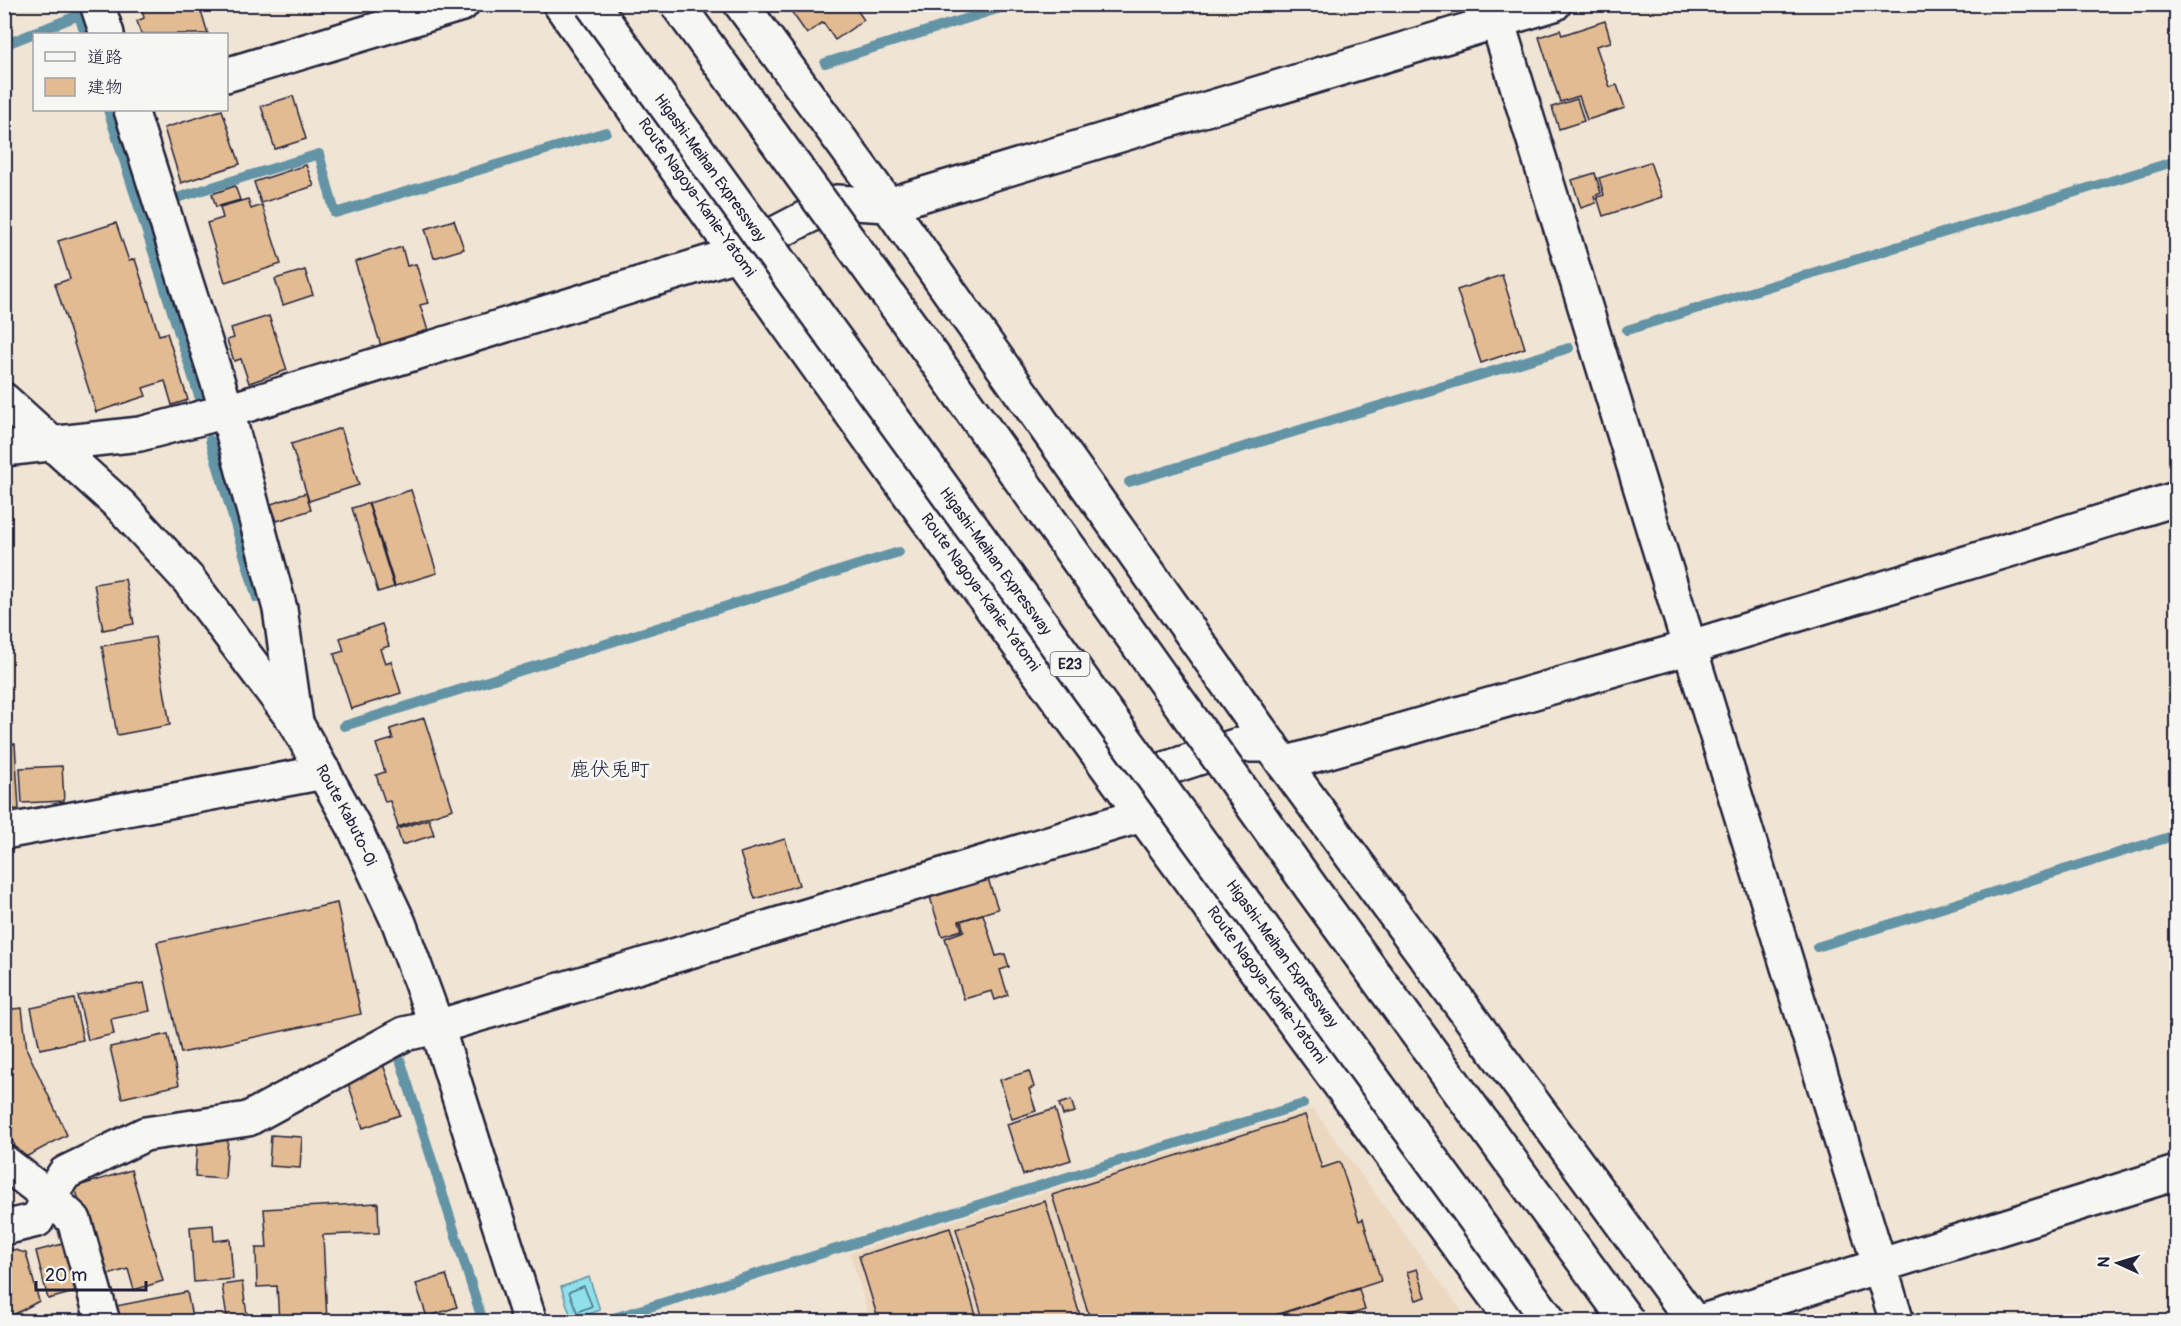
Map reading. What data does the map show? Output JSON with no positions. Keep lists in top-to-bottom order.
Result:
{
  "streets": {
    "main road": [
      "Higashi-Meihan Expressway",
      "Route Nagoya-Kanie-Yatomi",
      "E23",
      "Route Kabuto-Oi"
    ]
  },
  "districts": ["鹿伏兎町"],
  "legend": ["道路", "建物"],
  "scale_bar": "20 m",
  "north": "left"
}
